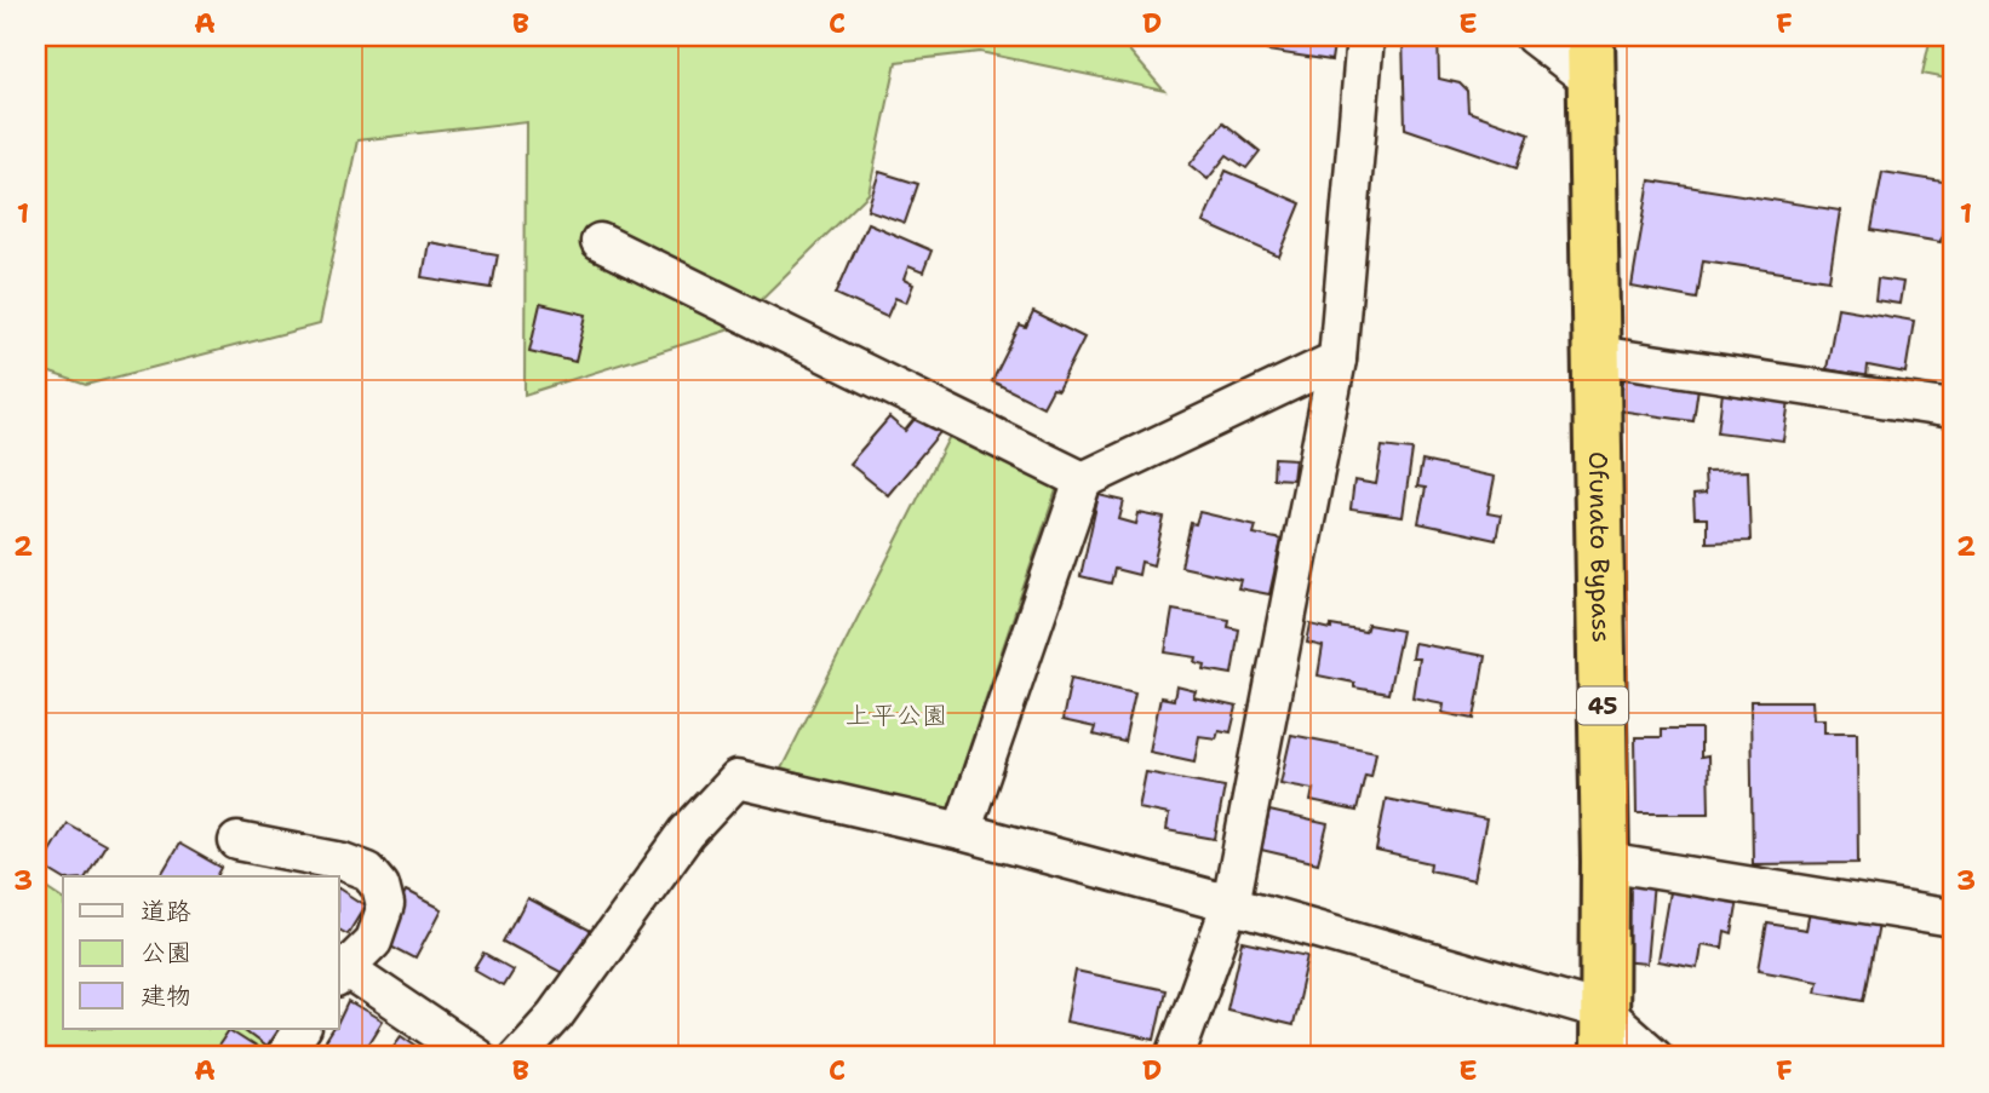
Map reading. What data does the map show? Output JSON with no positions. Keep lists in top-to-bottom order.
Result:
{
  "streets": {
    "highway": ["Ofunato Bypass", "45"]
  },
  "parks": ["上平公園"],
  "legend": ["道路", "公園", "建物"],
  "grid": {
    "columns": [
      "A",
      "B",
      "C",
      "D",
      "E",
      "F"
    ],
    "rows": ["1", "2", "3"]
  }
}
